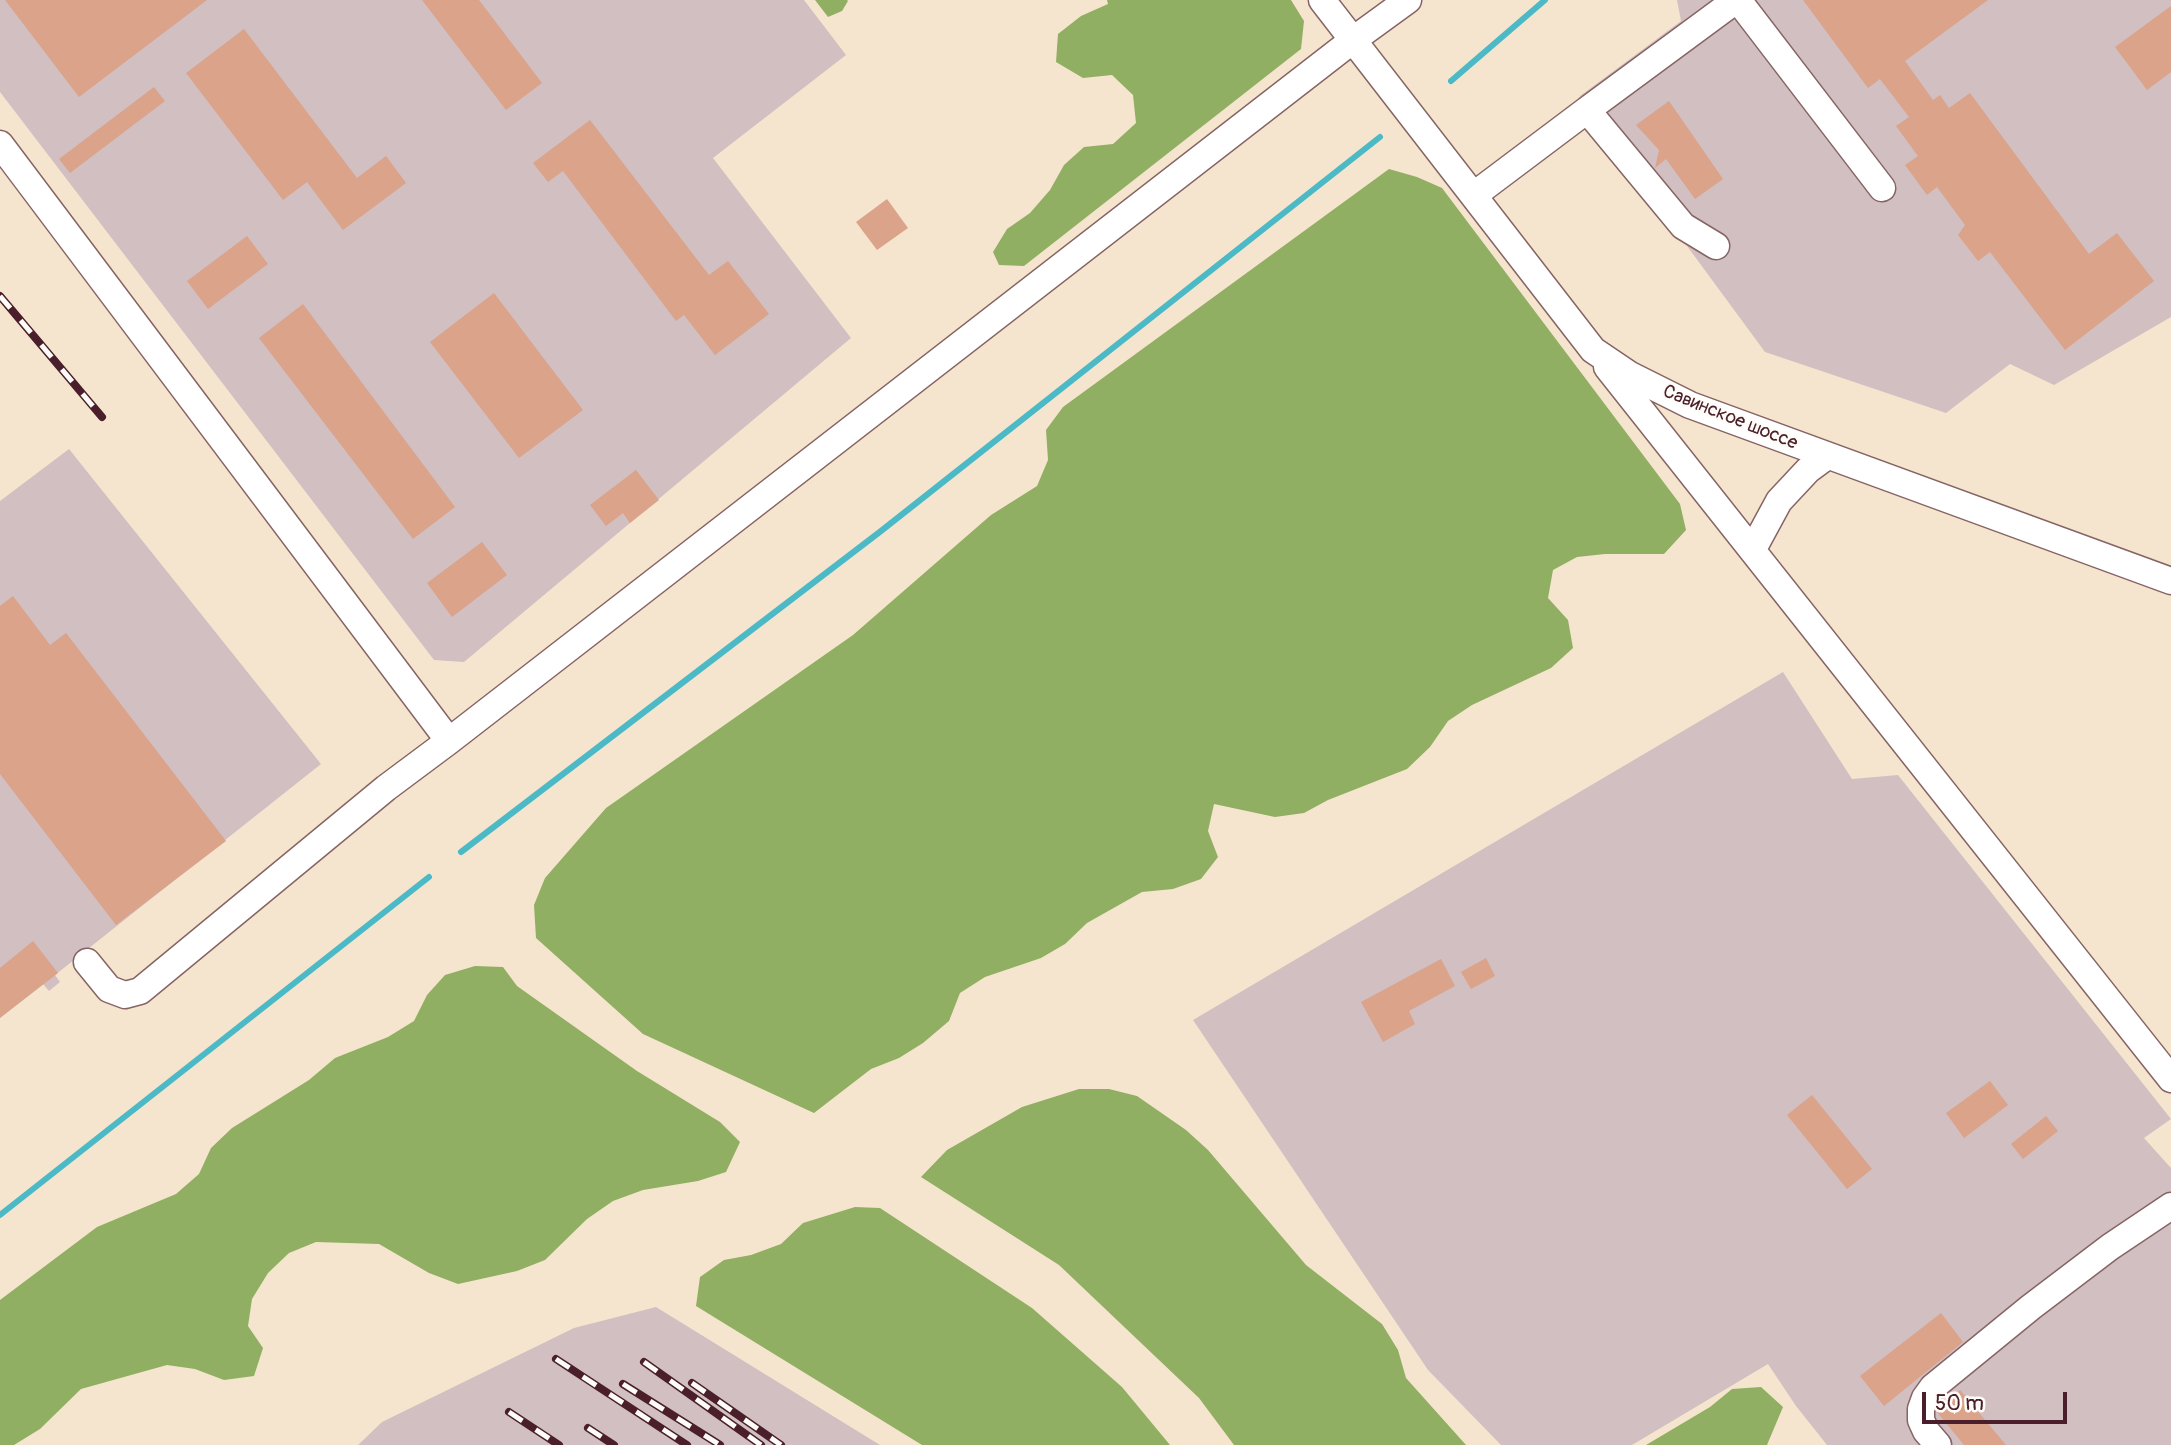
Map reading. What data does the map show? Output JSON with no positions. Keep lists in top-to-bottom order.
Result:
{
  "streets": {
    "street": ["Савинское шоссе"]
  },
  "scale_bar": "50 m"
}
